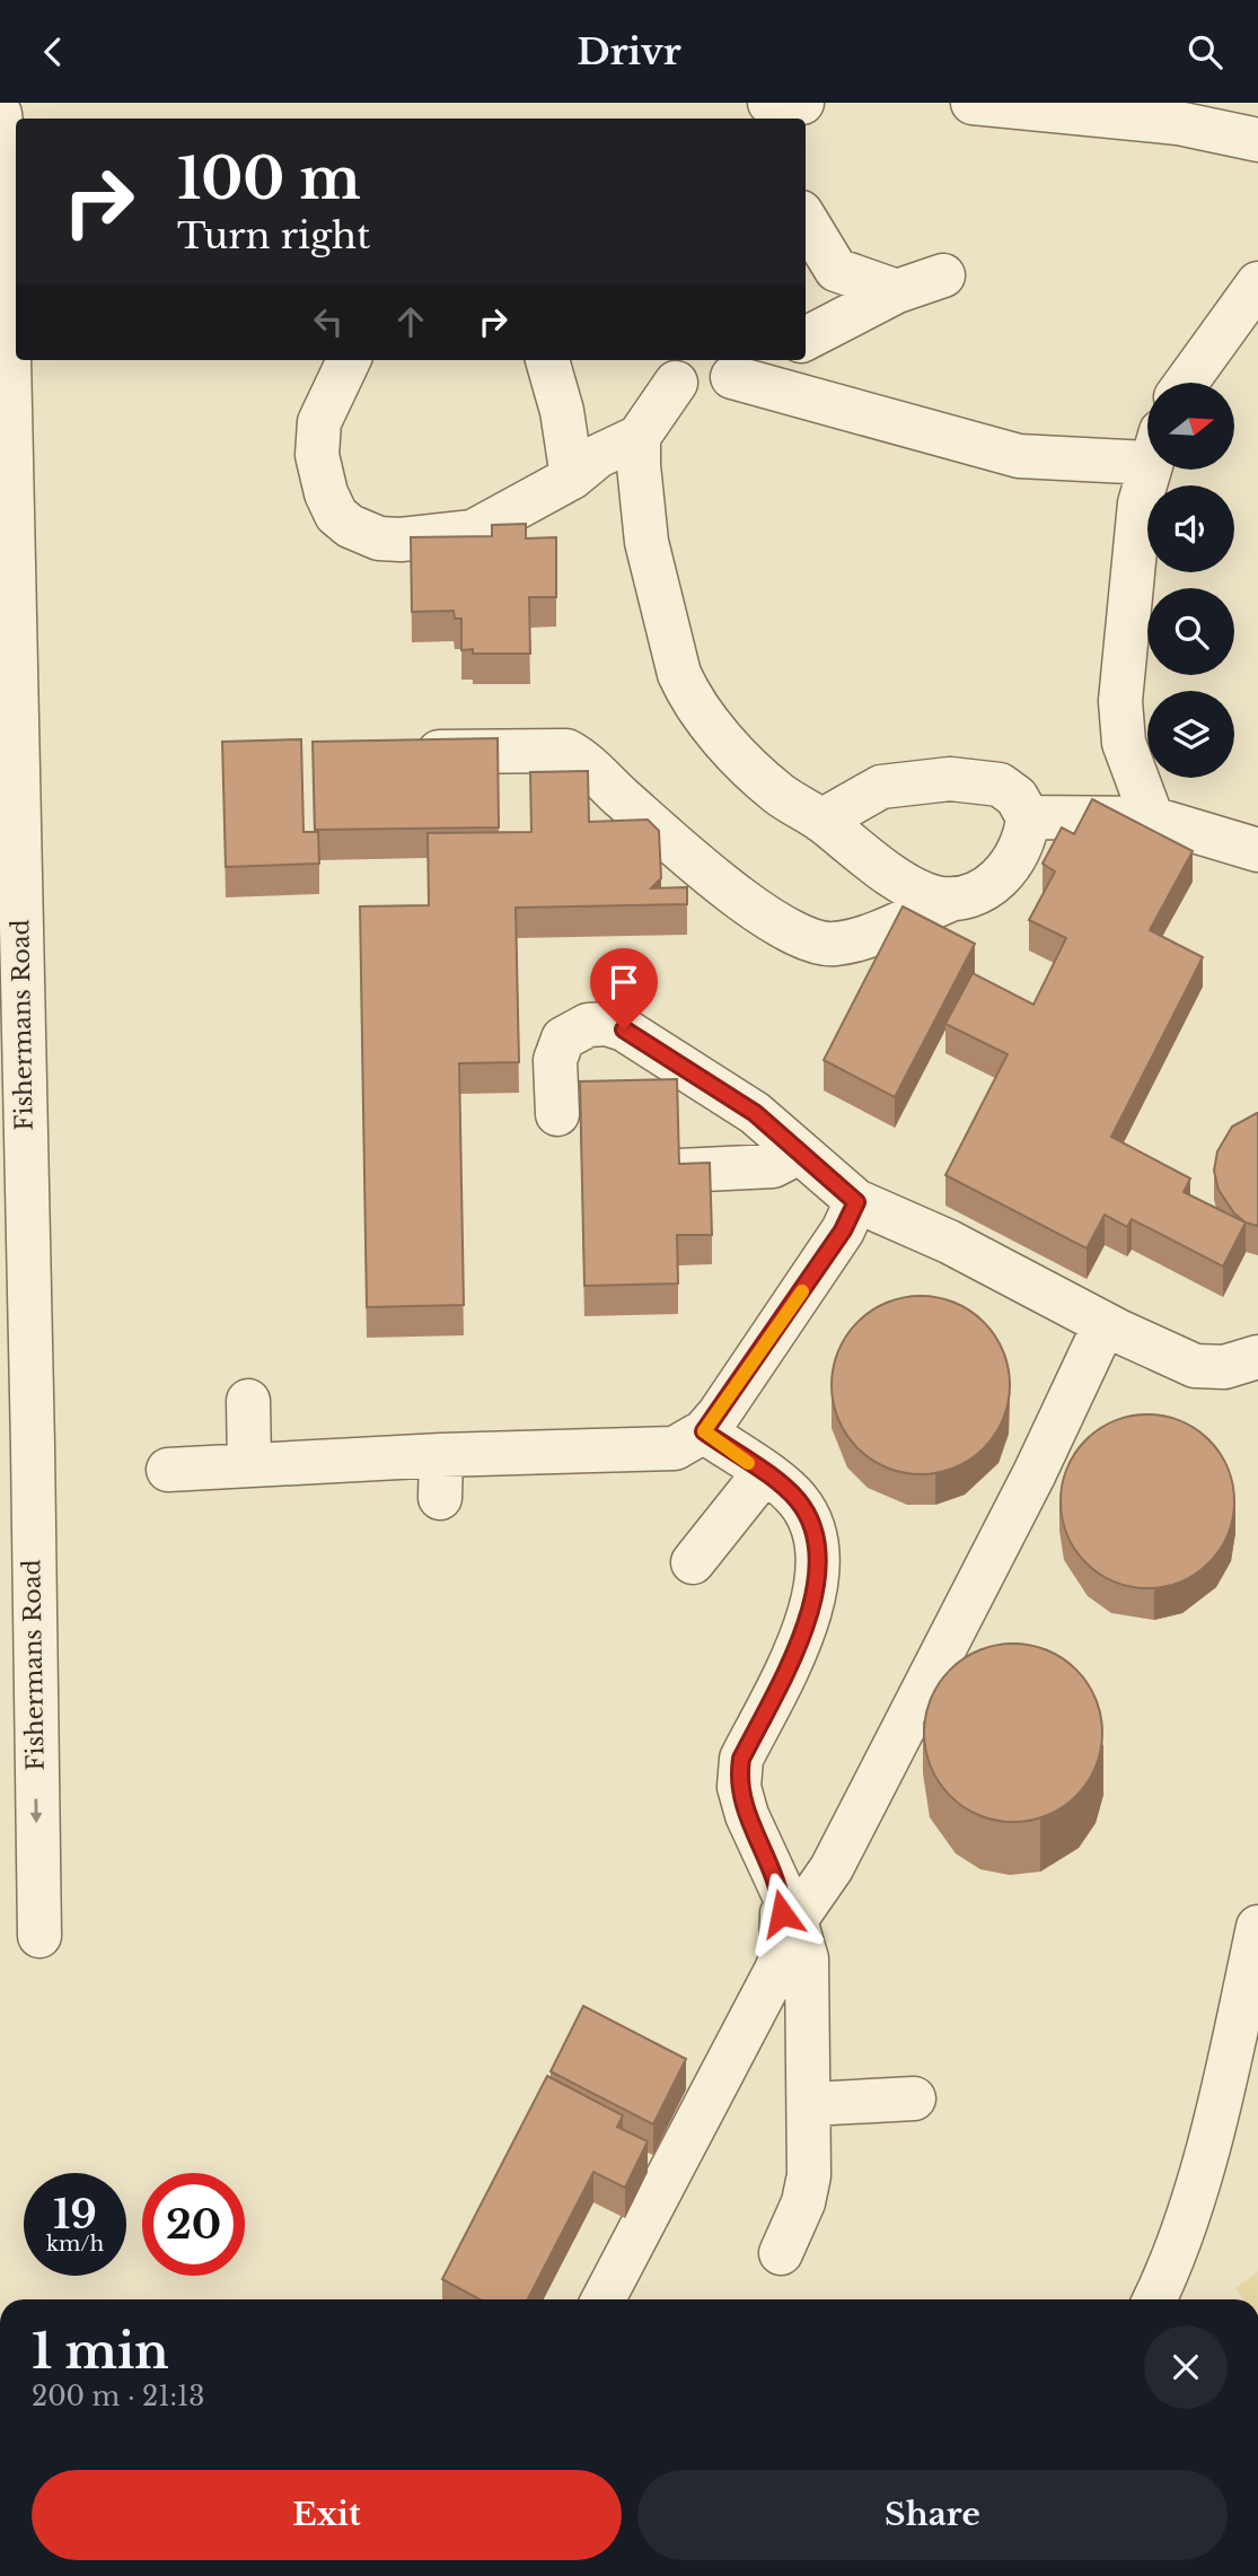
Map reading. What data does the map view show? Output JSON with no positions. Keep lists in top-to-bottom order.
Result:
{
  "streets": {
    "street": ["Fishermans Road"]
  },
  "north": "right",
  "page": {
    "header": "Drivr",
    "turn": ["100 m", "Turn right"],
    "speed": "19 km/h",
    "limit": "20",
    "heading": ["1 min", "200 m · 21:13"],
    "buttons": ["Exit", "Share"]
  }
}
